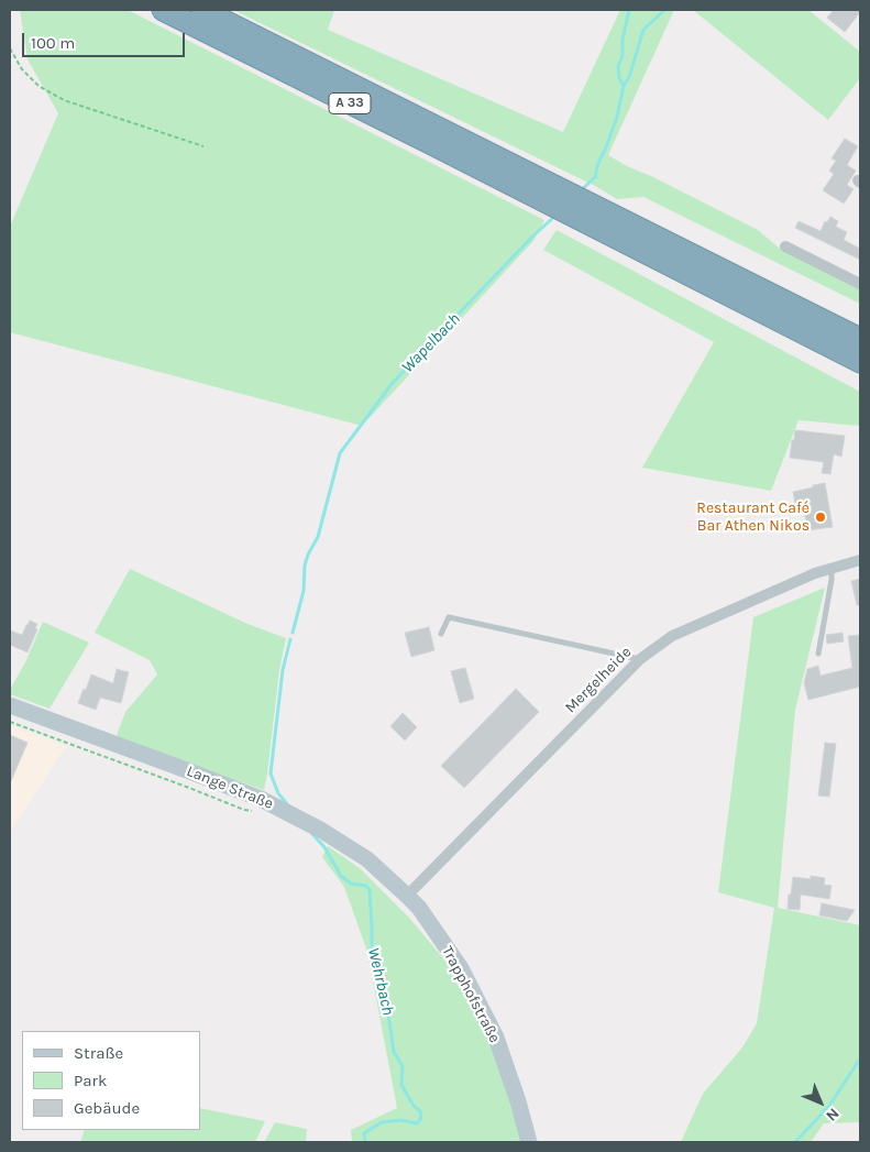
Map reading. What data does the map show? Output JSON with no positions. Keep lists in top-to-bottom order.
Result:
{
  "streets": {
    "highway": ["A 33"],
    "street": ["Mergelheide", "Lange Straße", "Trapphofstraße"]
  },
  "crossings": [
    ["Mergelheide", "Lange Straße"],
    ["Lange Straße", "Trapphofstraße"]
  ],
  "water": ["Wapelbach", "Wehrbach"],
  "places": ["Restaurant Café Bar Athen Nikos"],
  "legend": ["Straße", "Park", "Gebäude"],
  "scale_bar": "100 m",
  "north": "bottom right"
}
